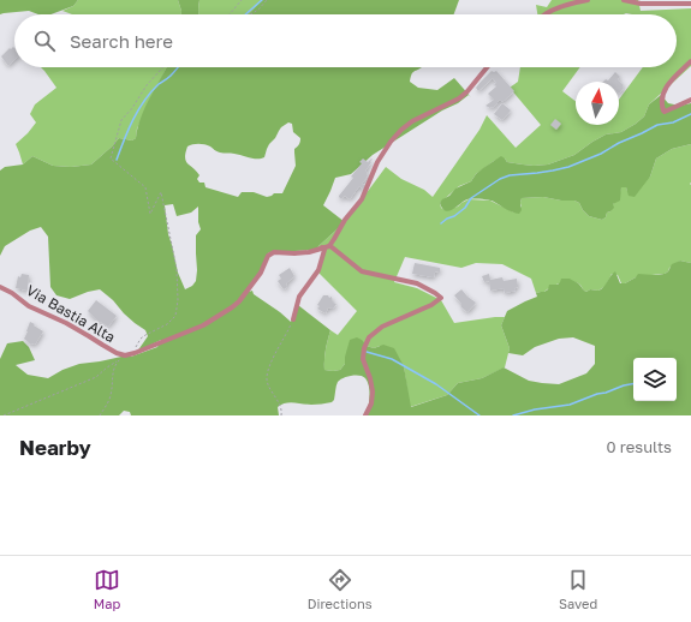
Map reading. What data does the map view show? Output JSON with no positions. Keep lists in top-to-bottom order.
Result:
{
  "streets": {
    "street": ["Via Bastia Alta"]
  },
  "north": "top",
  "page": {
    "search": "Search here",
    "heading": ["Nearby", "0 results"],
    "nav": ["Map", "Directions", "Saved"]
  }
}
